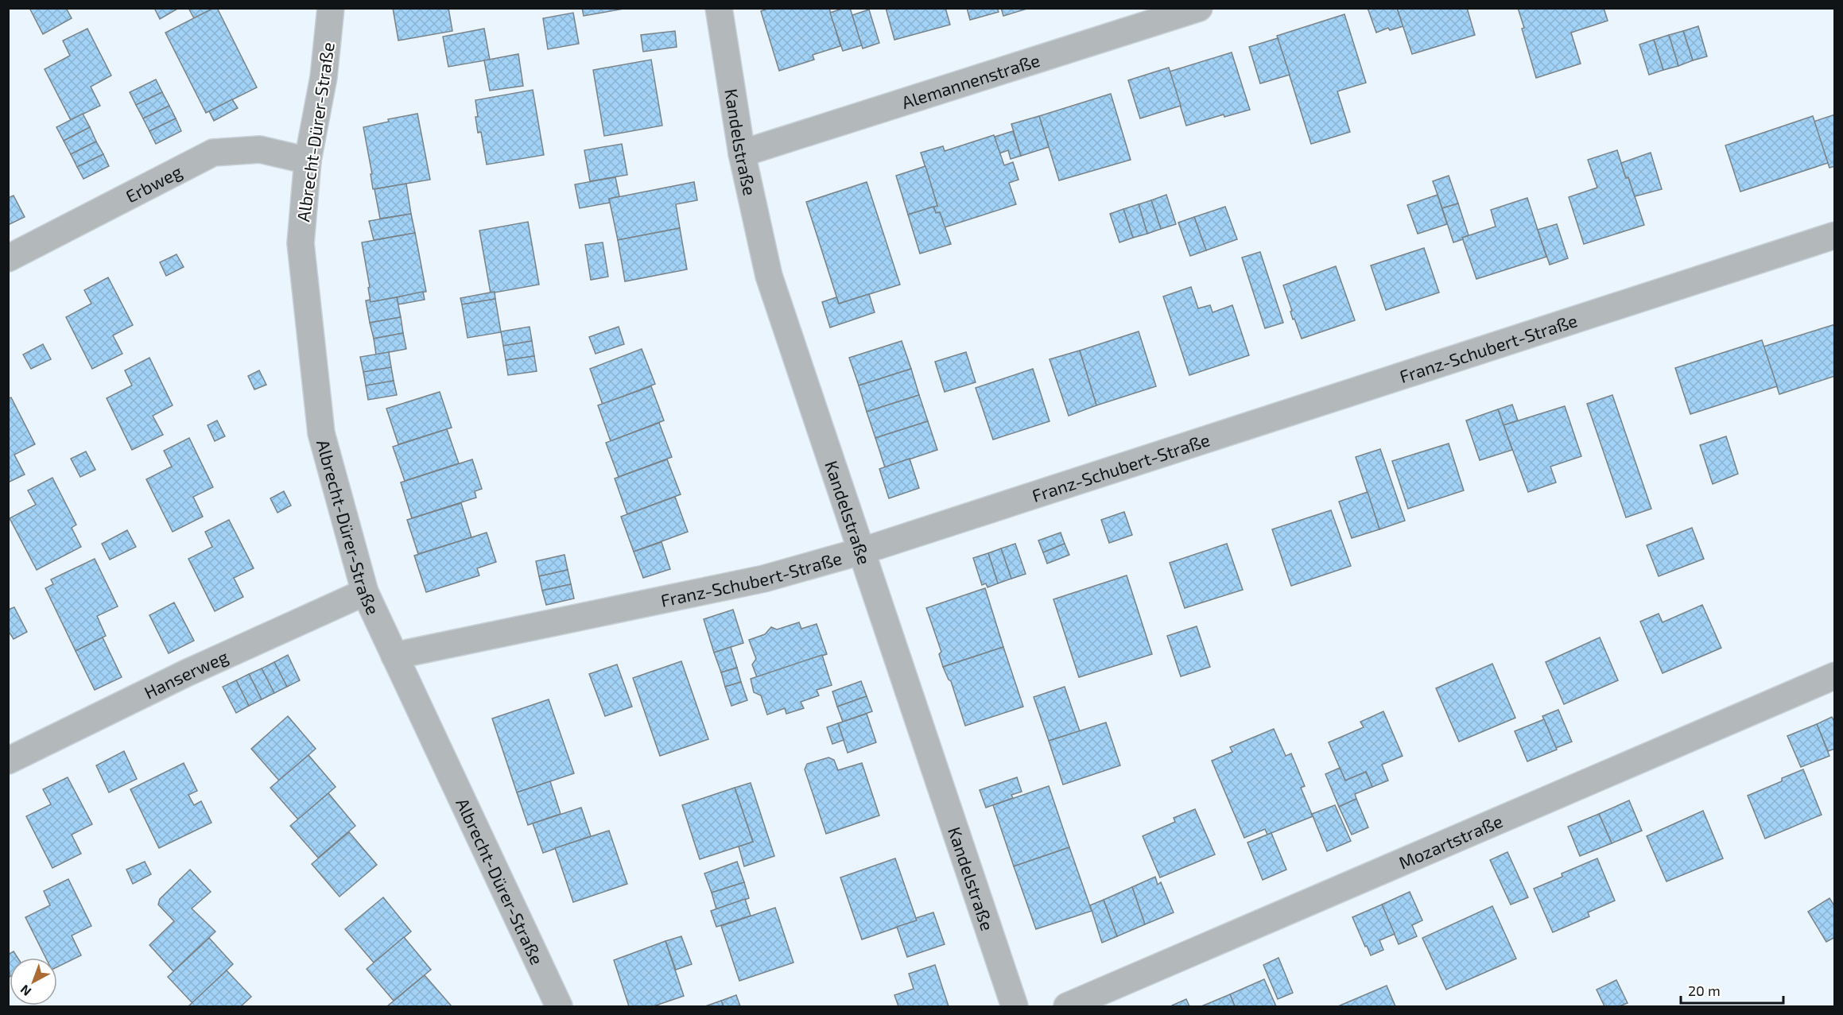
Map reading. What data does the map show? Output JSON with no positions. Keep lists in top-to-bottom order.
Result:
{
  "streets": {
    "street": [
      "Alemannenstraße",
      "Albrecht-Dürer-Straße",
      "Kandelstraße",
      "Erbweg",
      "Franz-Schubert-Straße",
      "Hanserweg",
      "Mozartstraße"
    ]
  },
  "crossings": [
    ["Alemannenstraße", "Kandelstraße"],
    ["Albrecht-Dürer-Straße", "Erbweg"],
    ["Albrecht-Dürer-Straße", "Franz-Schubert-Straße"],
    ["Albrecht-Dürer-Straße", "Hanserweg"],
    ["Kandelstraße", "Franz-Schubert-Straße"]
  ],
  "scale_bar": "20 m",
  "north": "bottom left"
}
